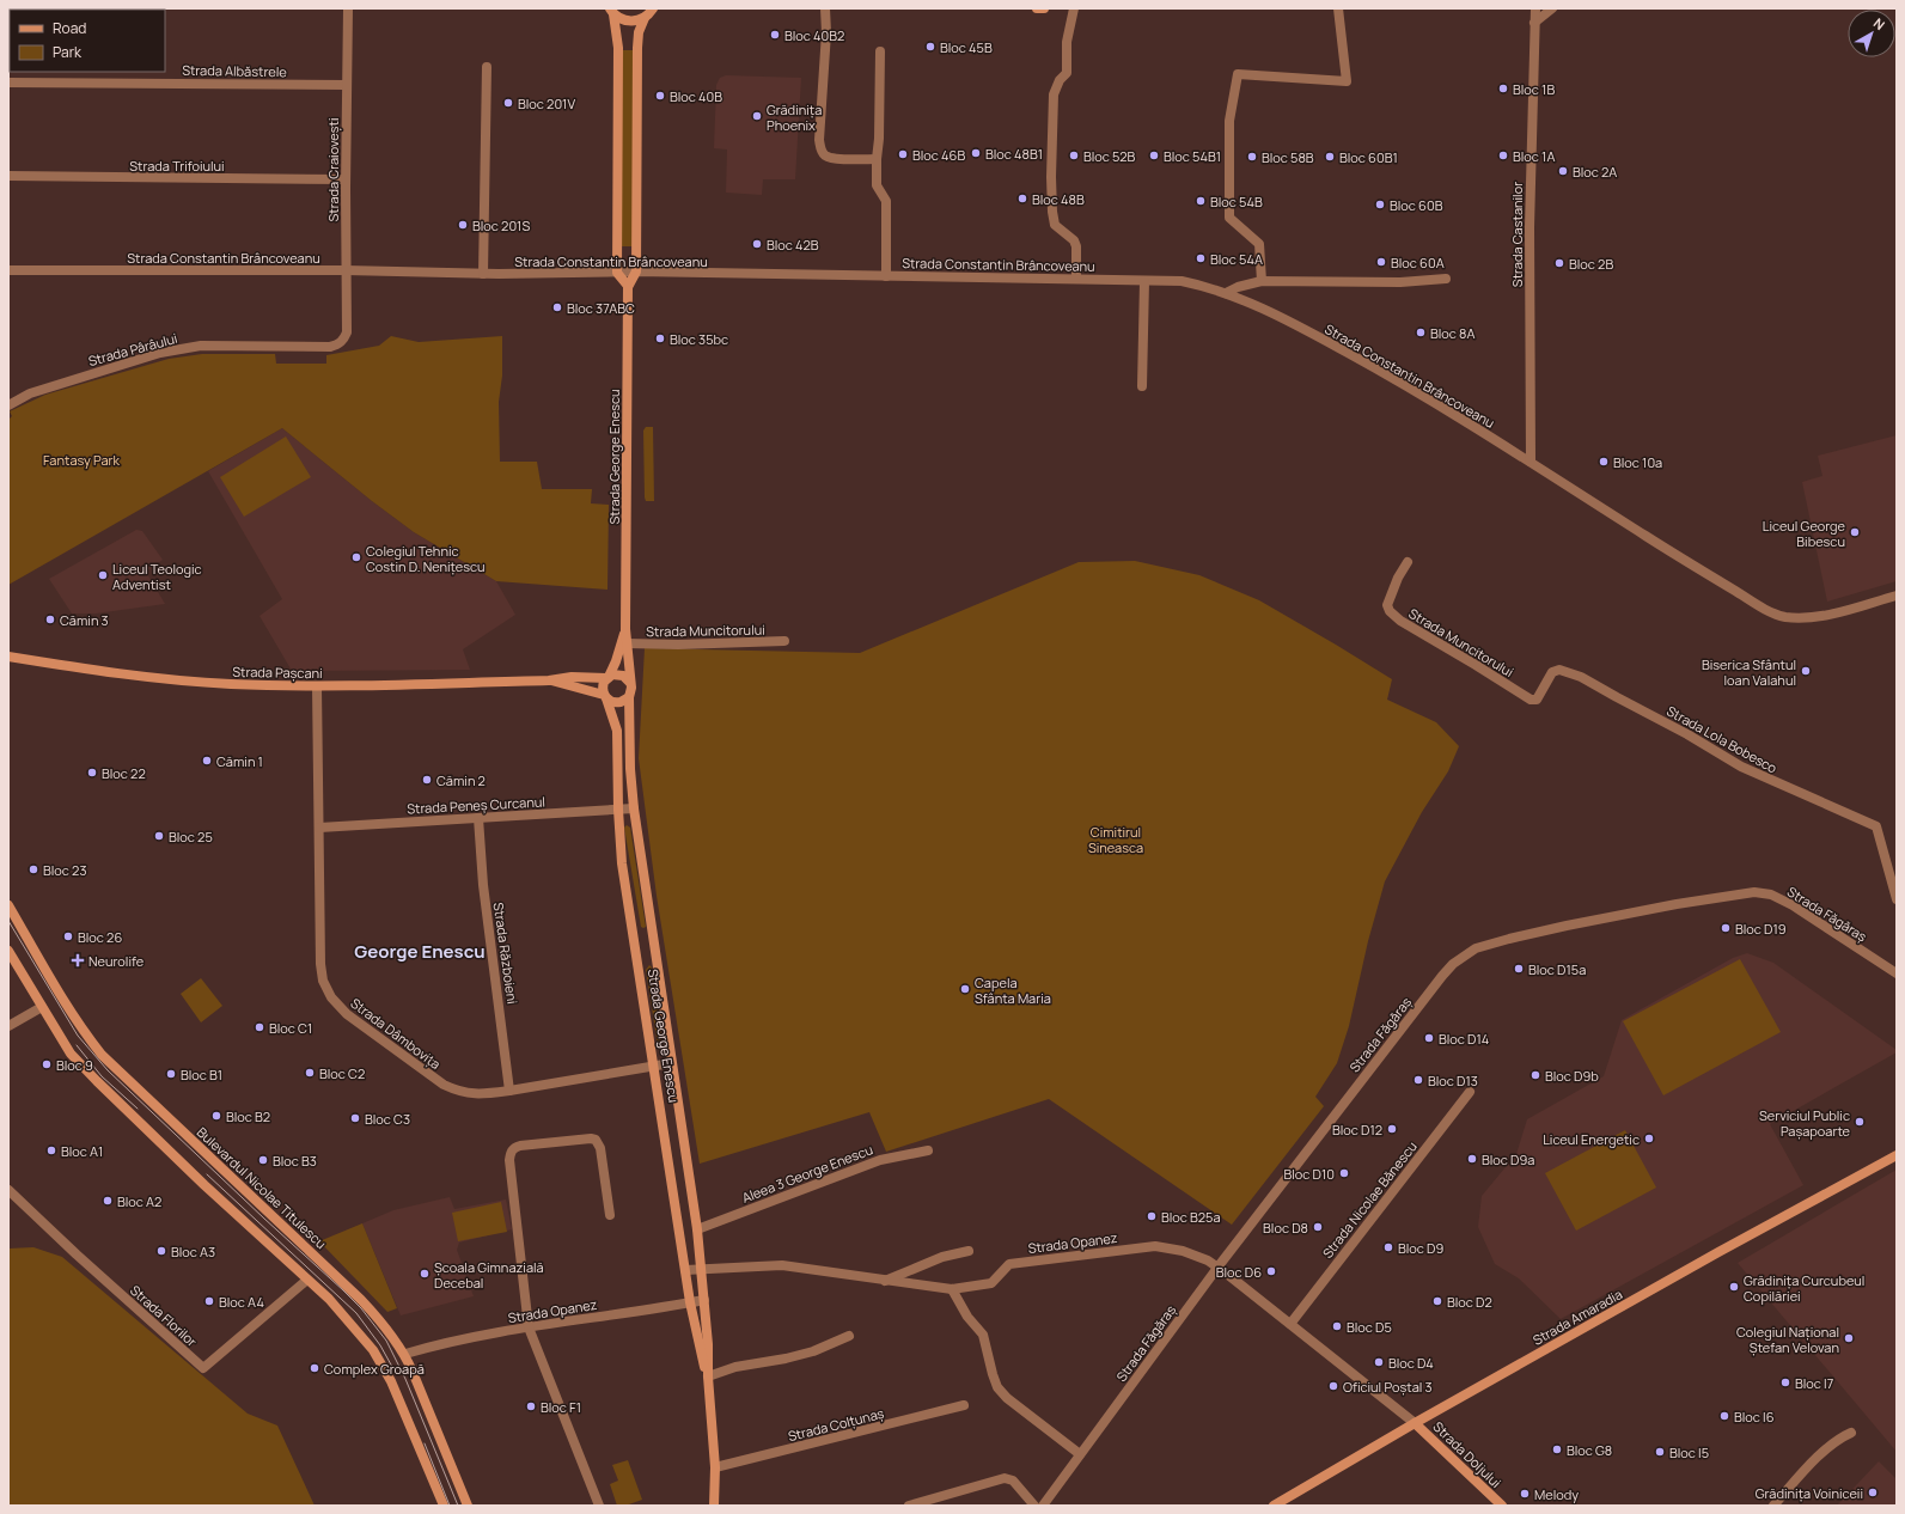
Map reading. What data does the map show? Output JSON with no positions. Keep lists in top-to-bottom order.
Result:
{
  "streets": {
    "street": [
      "Strada Albăstrele",
      "Strada Trifoiului",
      "Strada Craiovești",
      "Strada Castanilor",
      "Strada Constantin Brâncoveanu",
      "Strada Pârâului",
      "Strada George Enescu",
      "Strada Muncitorului",
      "Strada Pașcani",
      "Strada Lola Bobesco",
      "Strada Peneș Curcanul",
      "Strada Făgăraș",
      "Strada Războieni",
      "Strada Dâmbovița",
      "Aleea 3 George Enescu",
      "Bulevardul Nicolae Titulescu",
      "Strada Nicolae Bănescu",
      "Strada Opanez",
      "Strada Florilor",
      "Strada Amaradia",
      "Strada Colțunaș",
      "Strada Doljului"
    ]
  },
  "crossings": [
    ["Strada Albăstrele", "Strada Craiovești"],
    ["Strada Trifoiului", "Strada Craiovești"],
    ["Strada Craiovești", "Strada Constantin Brâncoveanu"],
    ["Strada Craiovești", "Strada Pârâului"],
    ["Strada Castanilor", "Strada Constantin Brâncoveanu"],
    ["Strada Constantin Brâncoveanu", "Strada George Enescu"],
    ["Strada George Enescu", "Strada Muncitorului"],
    ["Strada George Enescu", "Strada Pașcani"],
    ["Strada George Enescu", "Strada Peneș Curcanul"],
    ["Strada George Enescu", "Strada Dâmbovița"],
    ["Strada George Enescu", "Aleea 3 George Enescu"],
    ["Strada George Enescu", "Strada Opanez"],
    ["Strada George Enescu", "Strada Colțunaș"],
    ["Strada Muncitorului", "Strada Lola Bobesco"],
    ["Strada Pașcani", "Strada Dâmbovița"],
    ["Strada Peneș Curcanul", "Strada Războieni"],
    ["Strada Peneș Curcanul", "Strada Dâmbovița"],
    ["Strada Făgăraș", "Strada Opanez"],
    ["Strada Războieni", "Strada Dâmbovița"],
    ["Bulevardul Nicolae Titulescu", "Strada Opanez"],
    ["Strada Nicolae Bănescu", "Strada Opanez"],
    ["Strada Opanez", "Strada Amaradia"],
    ["Strada Opanez", "Strada Doljului"],
    ["Strada Amaradia", "Strada Doljului"]
  ],
  "districts": ["George Enescu"],
  "parks": ["Fantasy Park", "Cimitirul Sineasca"],
  "places": {
    "other": [
      "Bloc 40B2",
      "Bloc 45B",
      "Bloc 1B",
      "Bloc 40B",
      "Bloc 201V",
      "Grădinița Phoenix",
      "Bloc 48B1",
      "Bloc 46B",
      "Bloc 52B",
      "Bloc 54B1",
      "Bloc 1A",
      "Bloc 58B",
      "Bloc 60B1",
      "Bloc 2A",
      "Bloc 48B",
      "Bloc 54B",
      "Bloc 60B",
      "Bloc 201S",
      "Bloc 42B",
      "Bloc 54A",
      "Bloc 60A",
      "Bloc 2B",
      "Bloc 37ABC",
      "Bloc 8A",
      "Bloc 35bc",
      "Bloc 10a",
      "Liceul George Bibescu",
      "Colegiul Tehnic Costin D. Nenițescu",
      "Liceul Teologic Adventist",
      "Cămin 3",
      "Biserica Sfântul Ioan Valahul",
      "Cămin 1",
      "Bloc 22",
      "Cămin 2",
      "Bloc 25",
      "Bloc 23",
      "Bloc D19",
      "Bloc 26",
      "Bloc D15a",
      "Capela Sfânta Maria",
      "Bloc C1",
      "Bloc D14",
      "Bloc 9",
      "Bloc C2",
      "Bloc B1",
      "Bloc D9b",
      "Bloc D13",
      "Bloc B2",
      "Bloc C3",
      "Serviciul Public Pașapoarte",
      "Bloc D12",
      "Liceul Energetic",
      "Bloc A1",
      "Bloc D9a",
      "Bloc B3",
      "Bloc D10",
      "Bloc A2",
      "Bloc B25a",
      "Bloc D8",
      "Bloc D9",
      "Bloc A3",
      "Bloc D6",
      "Școala Gimnazială Decebal",
      "Grădinița Curcubeul Copilăriei",
      "Bloc A4",
      "Bloc D2",
      "Bloc D5",
      "Colegiul Național Ștefan Velovan",
      "Bloc D4",
      "Complex Groapă",
      "Bloc I7",
      "Oficiul Poștal 3",
      "Bloc F1",
      "Bloc I6",
      "Bloc G8",
      "Bloc I5",
      "Grădinița Voiniceii",
      "Melody"
    ],
    "health": ["Neurolife"]
  },
  "legend": ["Road", "Park"],
  "north": "top right"
}
